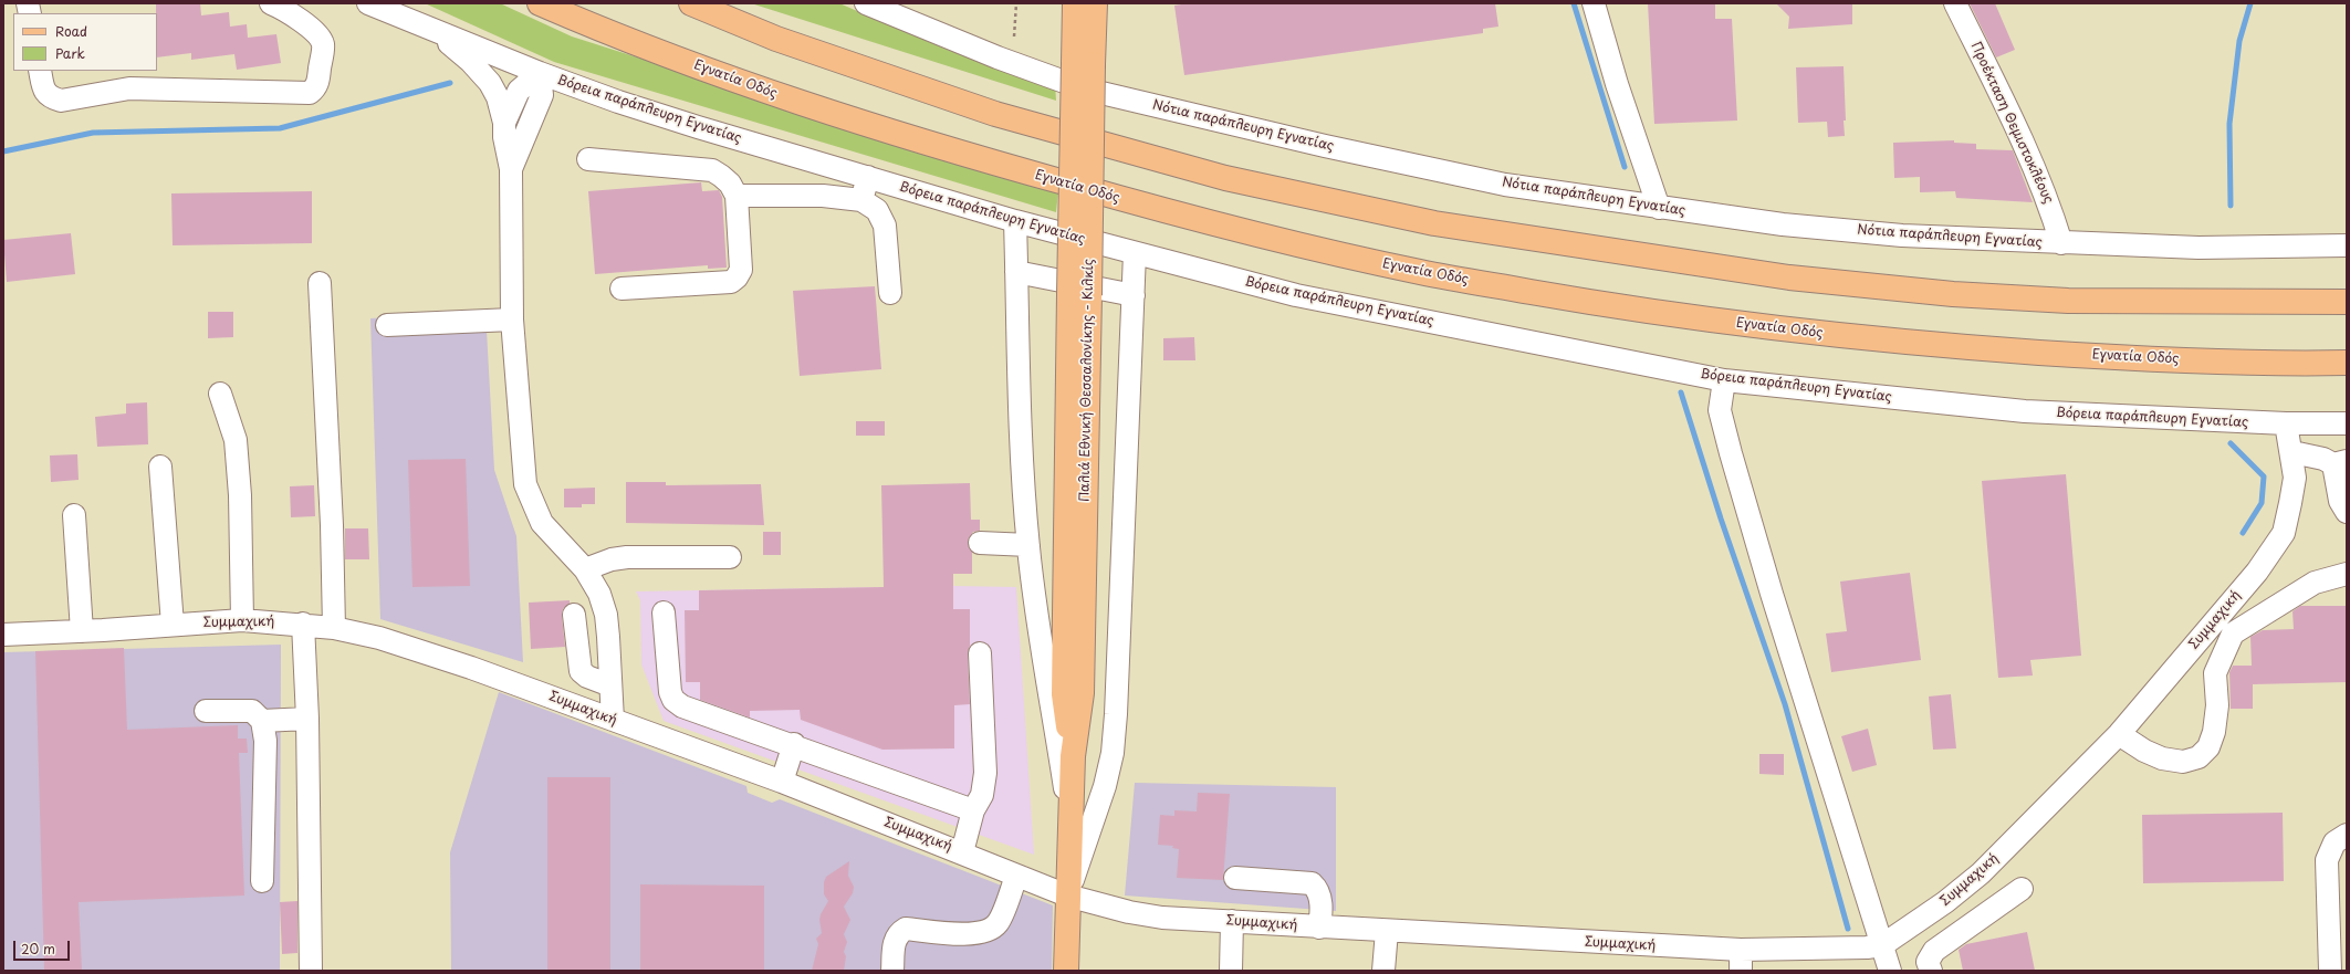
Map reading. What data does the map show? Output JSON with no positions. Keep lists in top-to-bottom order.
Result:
{
  "streets": {
    "main road": ["Εγνατία Οδός", "Παλιά Εθνική Θεσσαλονίκης - Κιλκίς"],
    "street": [
      "Βόρεια παράπλευρη Εγνατίας",
      "Προέκταση Θεμιστοκλέους",
      "Νότια παράπλευρη Εγνατίας",
      "Συμμαχική"
    ]
  },
  "crossings": [
    ["Βόρεια παράπλευρη Εγνατίας", "Συμμαχική"],
    ["Προέκταση Θεμιστοκλέους", "Νότια παράπλευρη Εγνατίας"],
    ["Παλιά Εθνική Θεσσαλονίκης - Κιλκίς", "Συμμαχική"]
  ],
  "legend": ["Road", "Park"],
  "scale_bar": "20 m"
}
